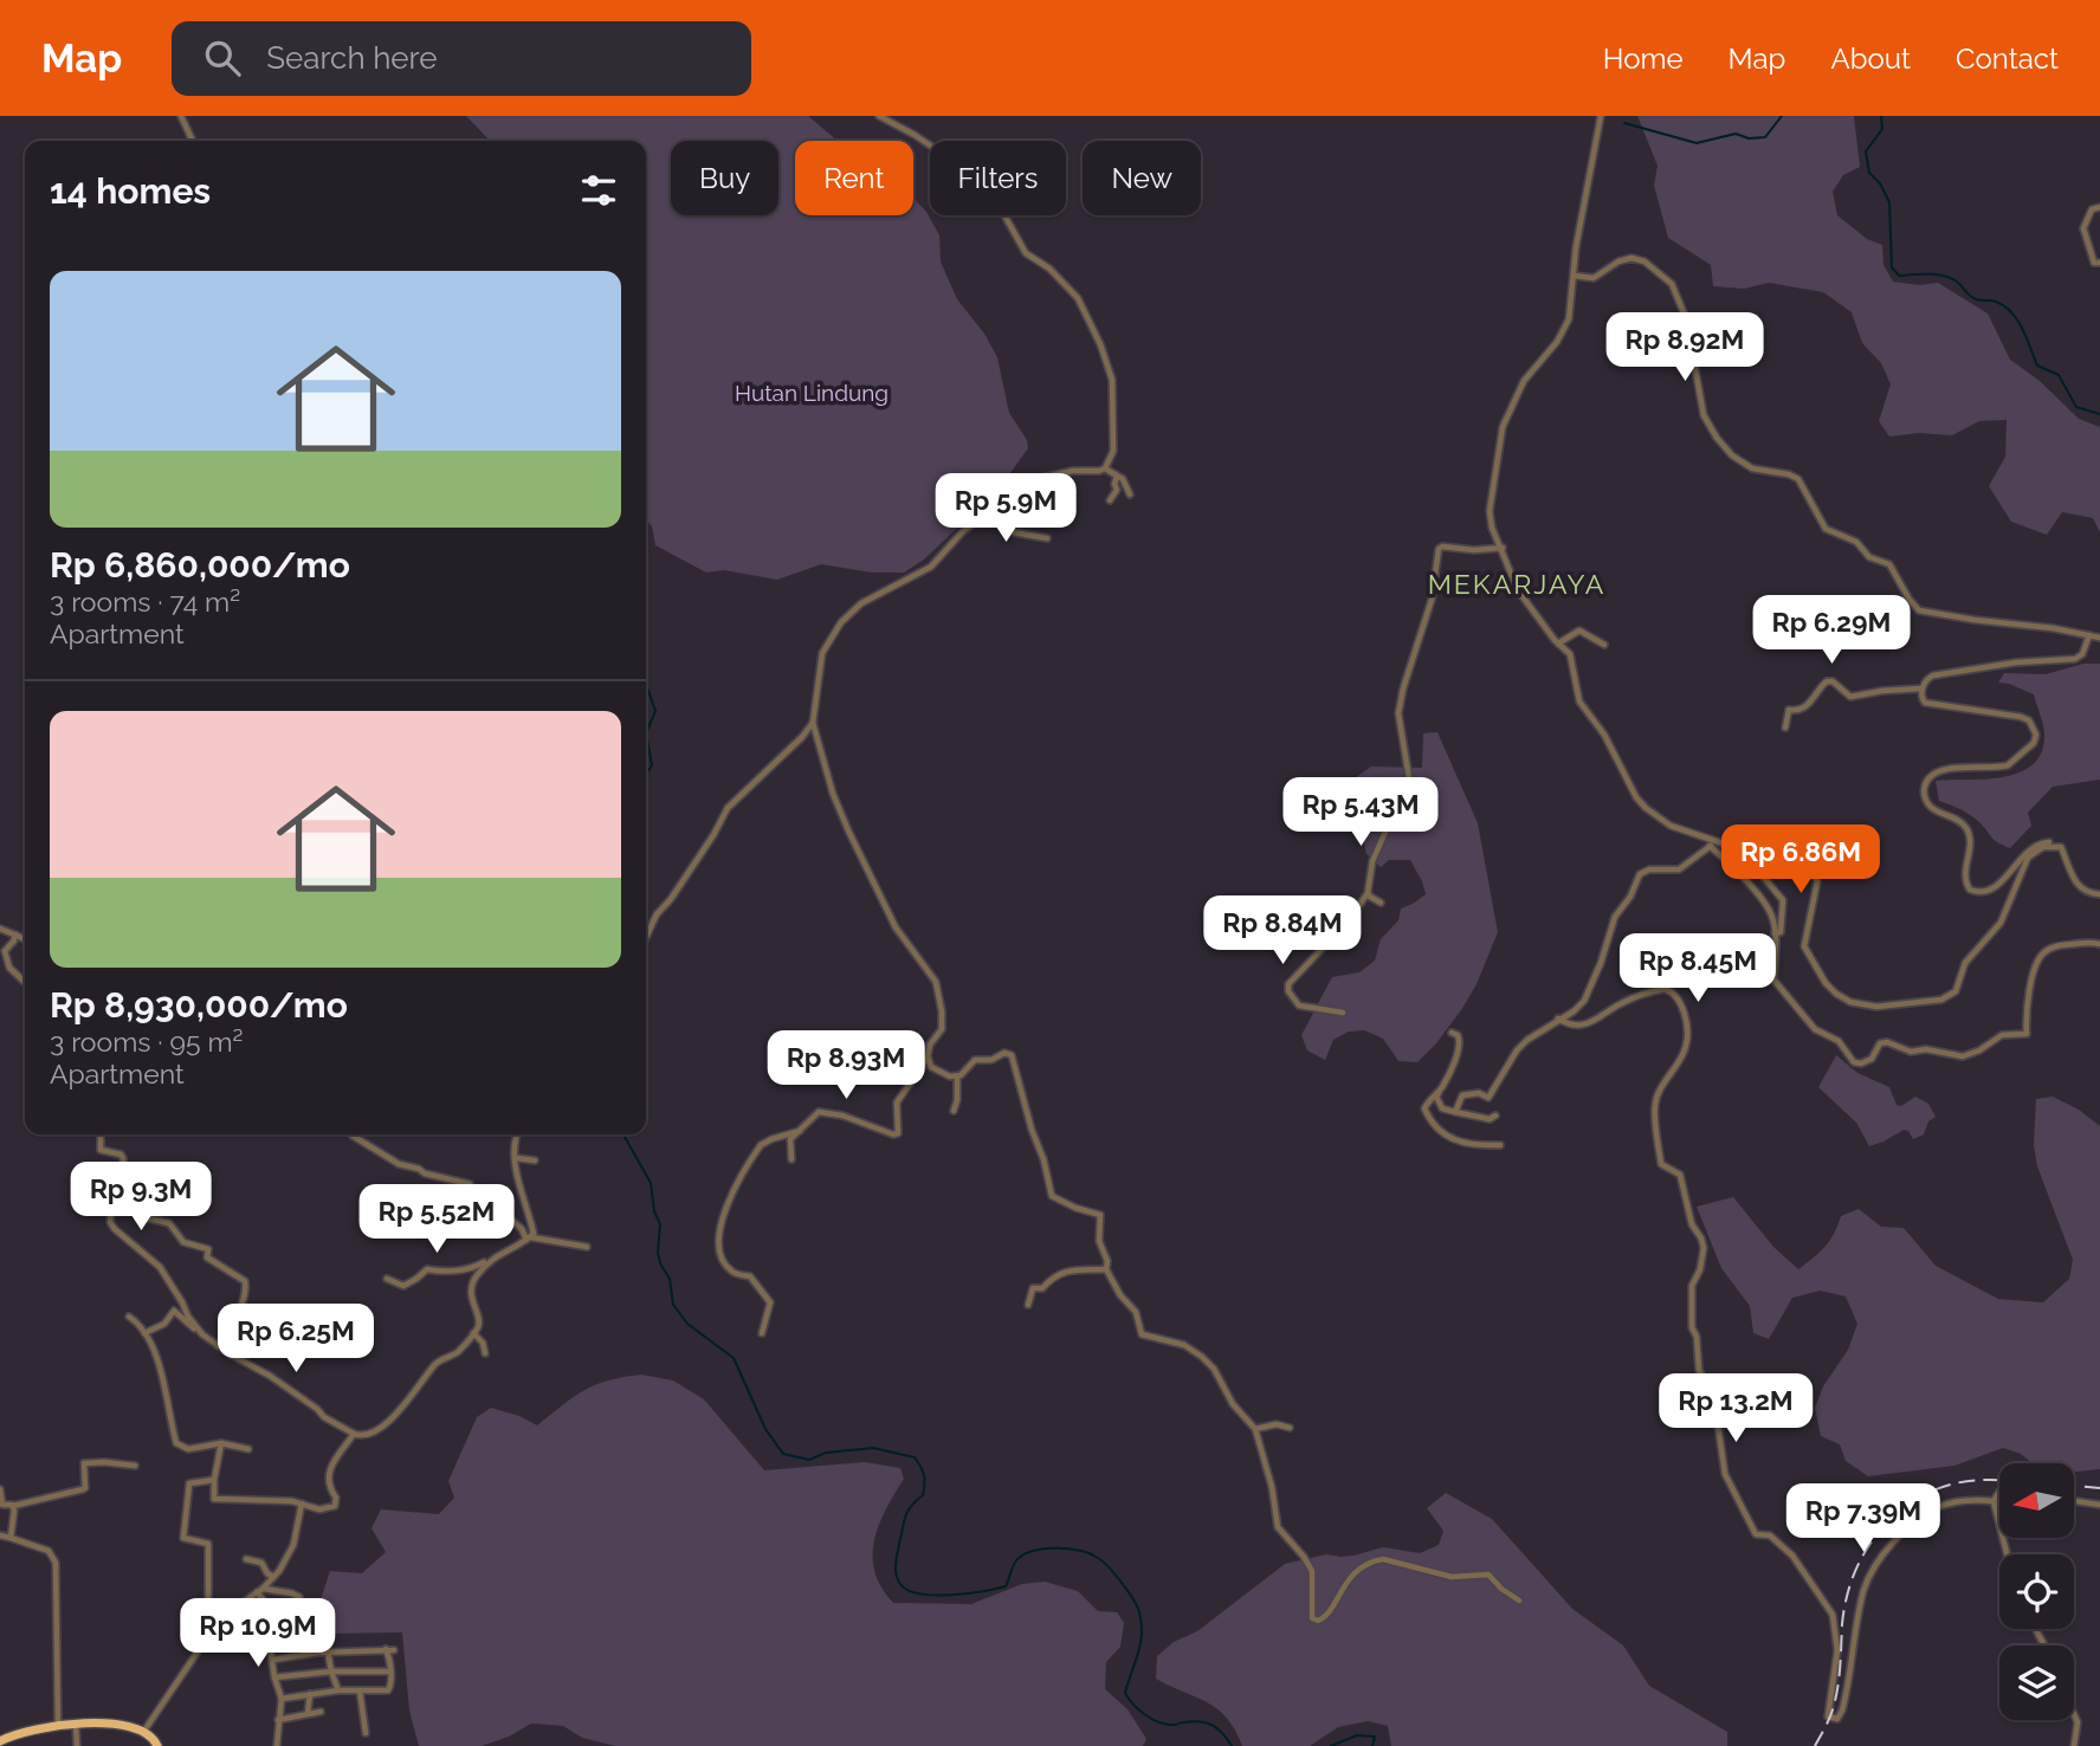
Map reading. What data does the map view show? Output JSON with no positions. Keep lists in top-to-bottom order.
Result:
{
  "districts": ["MEKARJAYA"],
  "parks": ["Hutan Lindung"],
  "north": "left",
  "page": {
    "header": "Map",
    "search": "Search here",
    "nav": [
      "Home",
      "Map",
      "About",
      "Contact"
    ],
    "chip": [
      "Buy",
      "Rent",
      "Filters",
      "New"
    ],
    "heading": "14 homes",
    "list": [
      {
        "name": "Rp 6,860,000/mo",
        "note": "3 rooms · 74 m² · Apartment"
      },
      {
        "name": "Rp 8,930,000/mo",
        "note": "3 rooms · 95 m² · Apartment"
      }
    ],
    "price": [
      "Rp 8.92M",
      "Rp 5.9M",
      "Rp 6.29M",
      "Rp 5.43M",
      "Rp 6.86M",
      "Rp 8.84M",
      "Rp 8.45M",
      "Rp 8.93M",
      "Rp 9.3M",
      "Rp 5.52M",
      "Rp 6.25M",
      "Rp 13.2M",
      "Rp 7.39M",
      "Rp 10.9M"
    ]
  }
}
